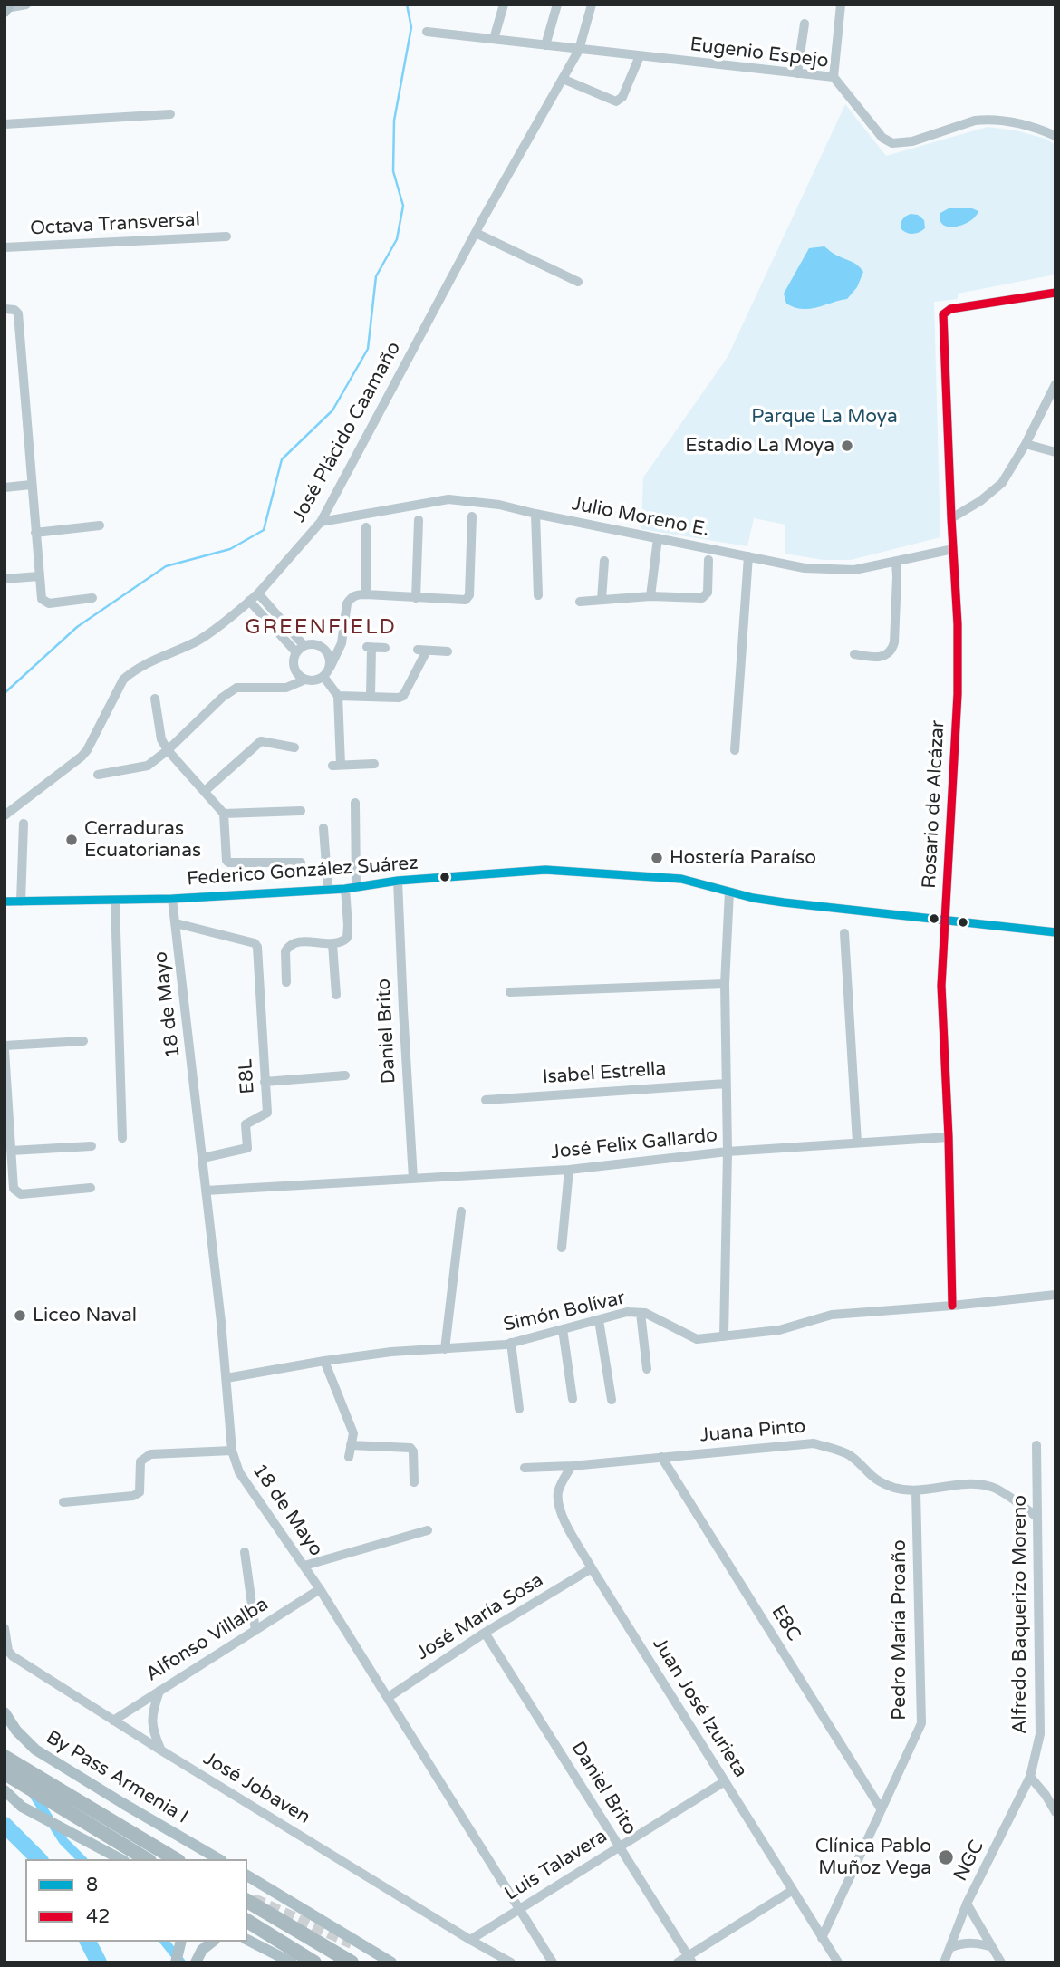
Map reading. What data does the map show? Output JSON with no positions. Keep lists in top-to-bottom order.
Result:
{
  "streets": {
    "main road": ["By Pass Armenia I"],
    "street": [
      "Eugenio Espejo",
      "Octava Transversal",
      "José Plácido Caamaño",
      "Julio Moreno E.",
      "Rosario de Alcázar",
      "Federico González Suárez",
      "18 de Mayo",
      "Daniel Brito",
      "Isabel Estrella",
      "E8L",
      "José Felix Gallardo",
      "Simón Bolívar",
      "Juana Pinto",
      "Alfredo Baquerizo Moreno",
      "José María Sosa",
      "E8C",
      "Pedro María Proaño",
      "Alfonso Villalba",
      "Juan José Izurieta",
      "José Jobaven",
      "NGC",
      "Luis Talavera"
    ]
  },
  "crossings": [
    ["Eugenio Espejo", "José Plácido Caamaño"],
    ["José Plácido Caamaño", "Julio Moreno E."],
    ["Julio Moreno E.", "Rosario de Alcázar"],
    ["Rosario de Alcázar", "Federico González Suárez"],
    ["Rosario de Alcázar", "José Felix Gallardo"],
    ["Rosario de Alcázar", "Simón Bolívar"],
    ["Federico González Suárez", "18 de Mayo"],
    ["Federico González Suárez", "Daniel Brito"],
    ["18 de Mayo", "E8L"],
    ["18 de Mayo", "José Felix Gallardo"],
    ["18 de Mayo", "Simón Bolívar"],
    ["18 de Mayo", "José María Sosa"],
    ["18 de Mayo", "Alfonso Villalba"],
    ["18 de Mayo", "Luis Talavera"],
    ["Daniel Brito", "José Felix Gallardo"],
    ["Daniel Brito", "José María Sosa"],
    ["Daniel Brito", "Luis Talavera"],
    ["Juana Pinto", "Alfredo Baquerizo Moreno"],
    ["Juana Pinto", "E8C"],
    ["Juana Pinto", "Pedro María Proaño"],
    ["Juana Pinto", "Juan José Izurieta"],
    ["Alfredo Baquerizo Moreno", "NGC"],
    ["José María Sosa", "Juan José Izurieta"],
    ["E8C", "Pedro María Proaño"],
    ["Pedro María Proaño", "Juan José Izurieta"],
    ["Alfonso Villalba", "José Jobaven"],
    ["Juan José Izurieta", "Luis Talavera"],
    ["José Jobaven", "Luis Talavera"]
  ],
  "districts": ["GREENFIELD"],
  "parks": ["Parque La Moya"],
  "places": [
    "Estadio La Moya",
    "Cerraduras Ecuatorianas",
    "Hostería Paraíso",
    "Liceo Naval",
    "Clínica Pablo Muñoz Vega"
  ],
  "lines": ["transit line 42", "transit line 8"],
  "legend": ["8", "42"]
}
